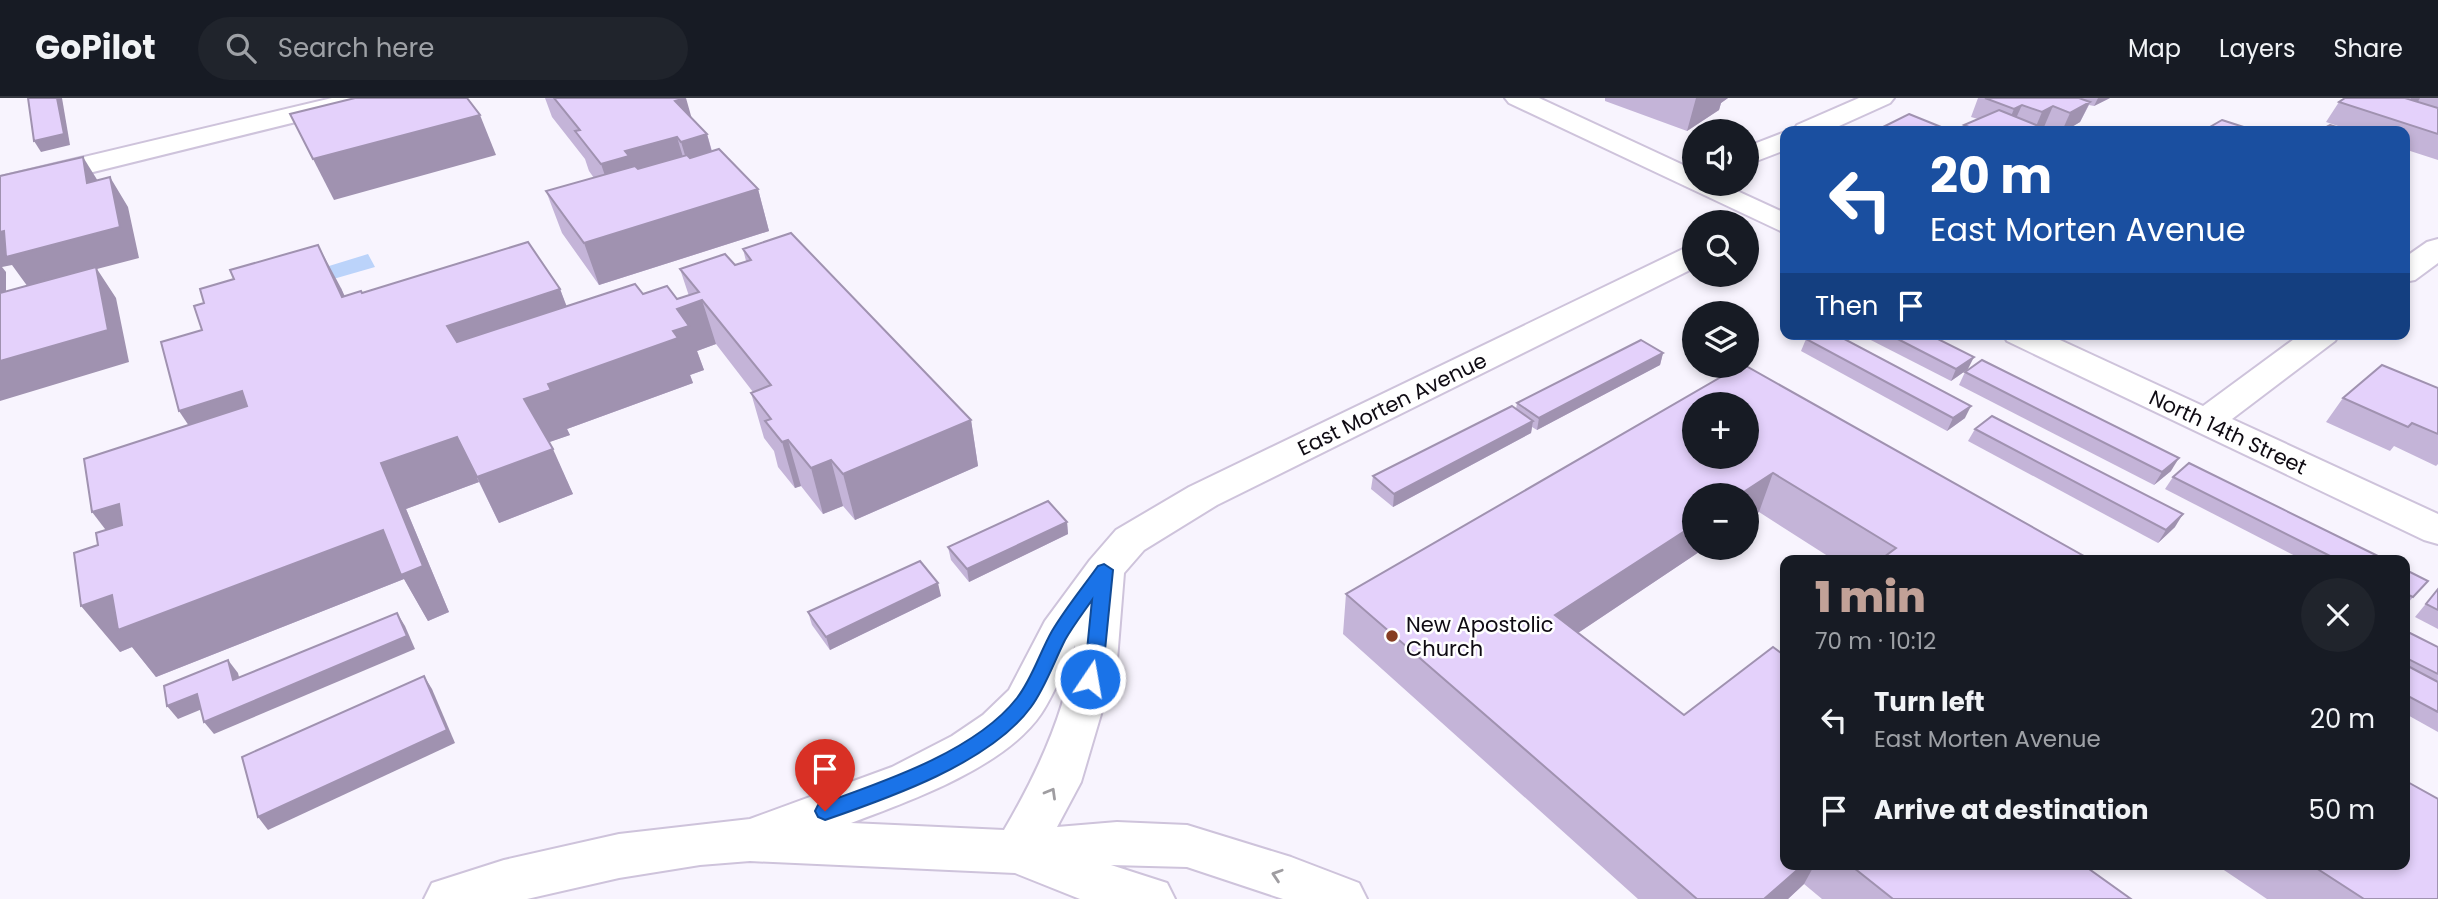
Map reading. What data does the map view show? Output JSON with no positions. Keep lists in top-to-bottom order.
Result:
{
  "streets": {
    "street": ["East Morten Avenue", "North 14th Street"]
  },
  "places": ["New Apostolic Church"],
  "page": {
    "header": "GoPilot",
    "search": "Search here",
    "nav": ["Map", "Layers", "Share"],
    "map_buttons": ["+", "−"],
    "turn": ["20 m", "East Morten Avenue"],
    "then": "Then",
    "heading": ["1 min", "70 m · 10:12"],
    "list": [
      {
        "name": "Turn left",
        "note": "East Morten Avenue",
        "value": "20 m"
      },
      {
        "name": "Arrive at destination",
        "value": "50 m"
      }
    ]
  }
}
